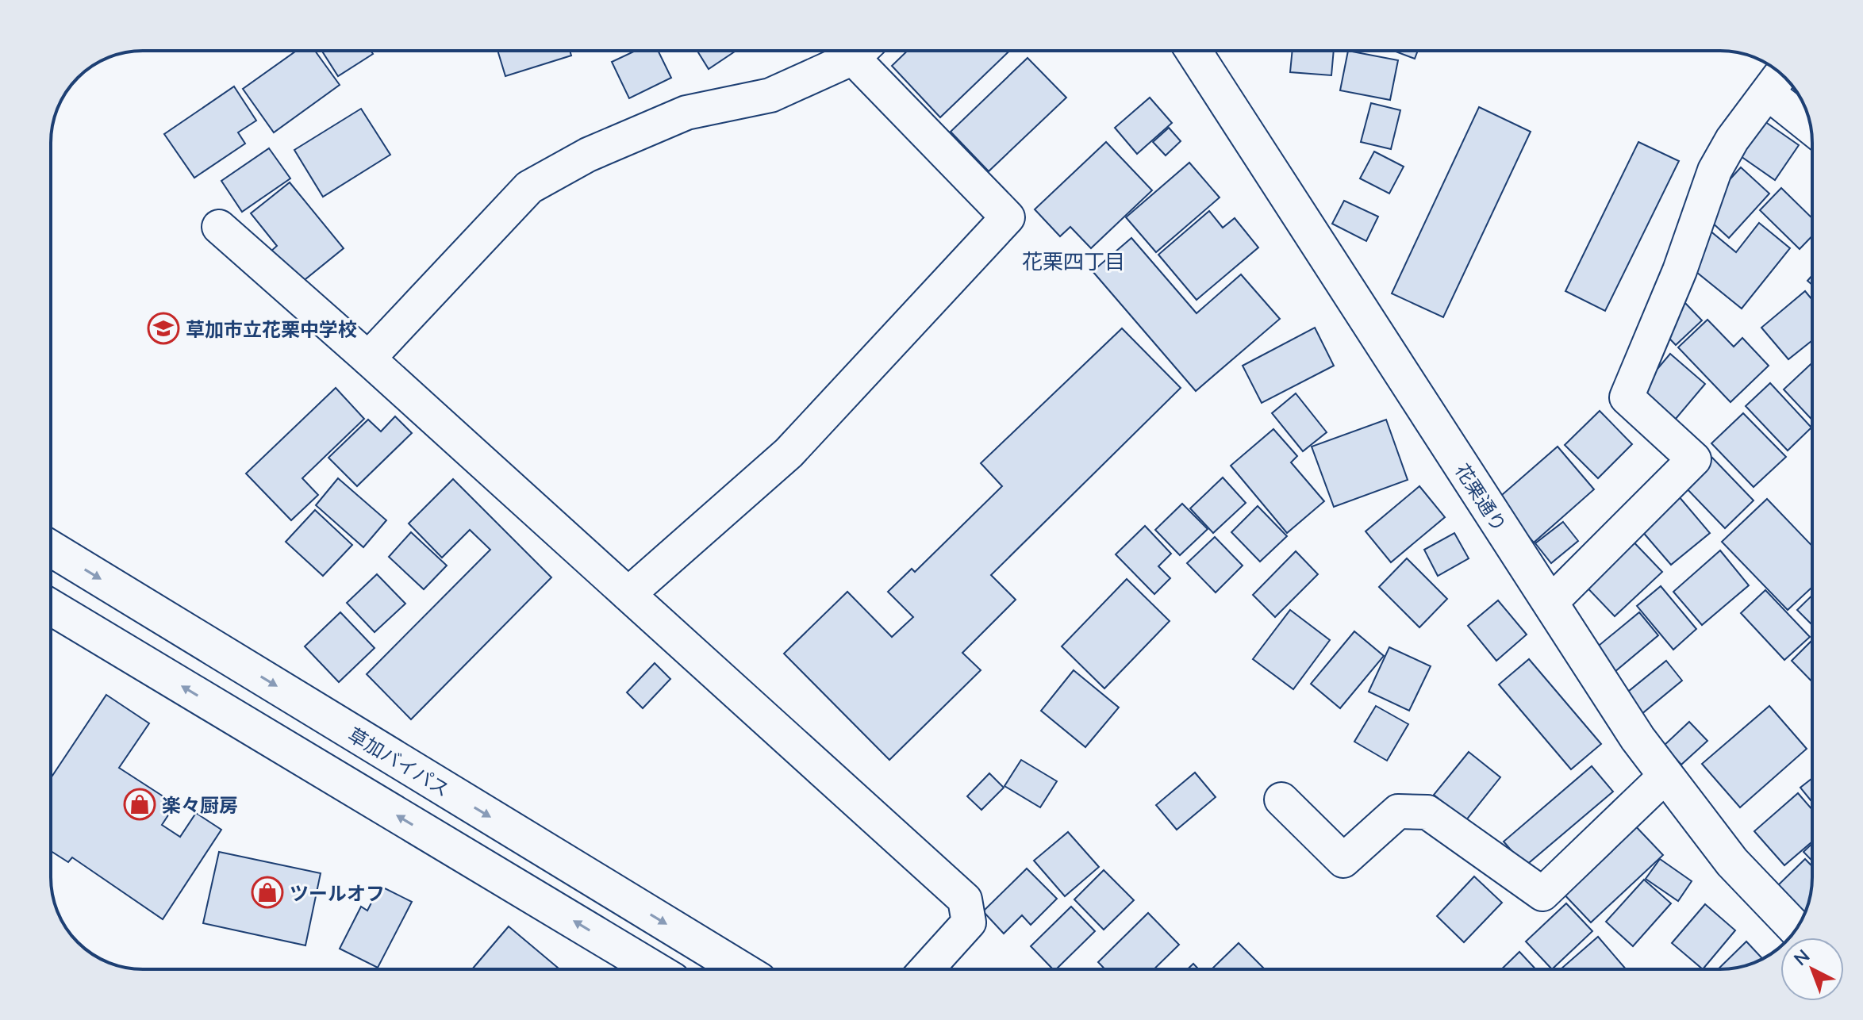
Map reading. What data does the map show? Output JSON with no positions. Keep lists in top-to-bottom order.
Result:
{
  "streets": {
    "main road": ["花栗通り", "草加バイパス"]
  },
  "districts": ["花栗四丁目"],
  "places": {
    "school or university": ["草加市立花栗中学校"],
    "shop": ["楽々厨房", "ツールオフ"]
  },
  "north": "top left"
}
